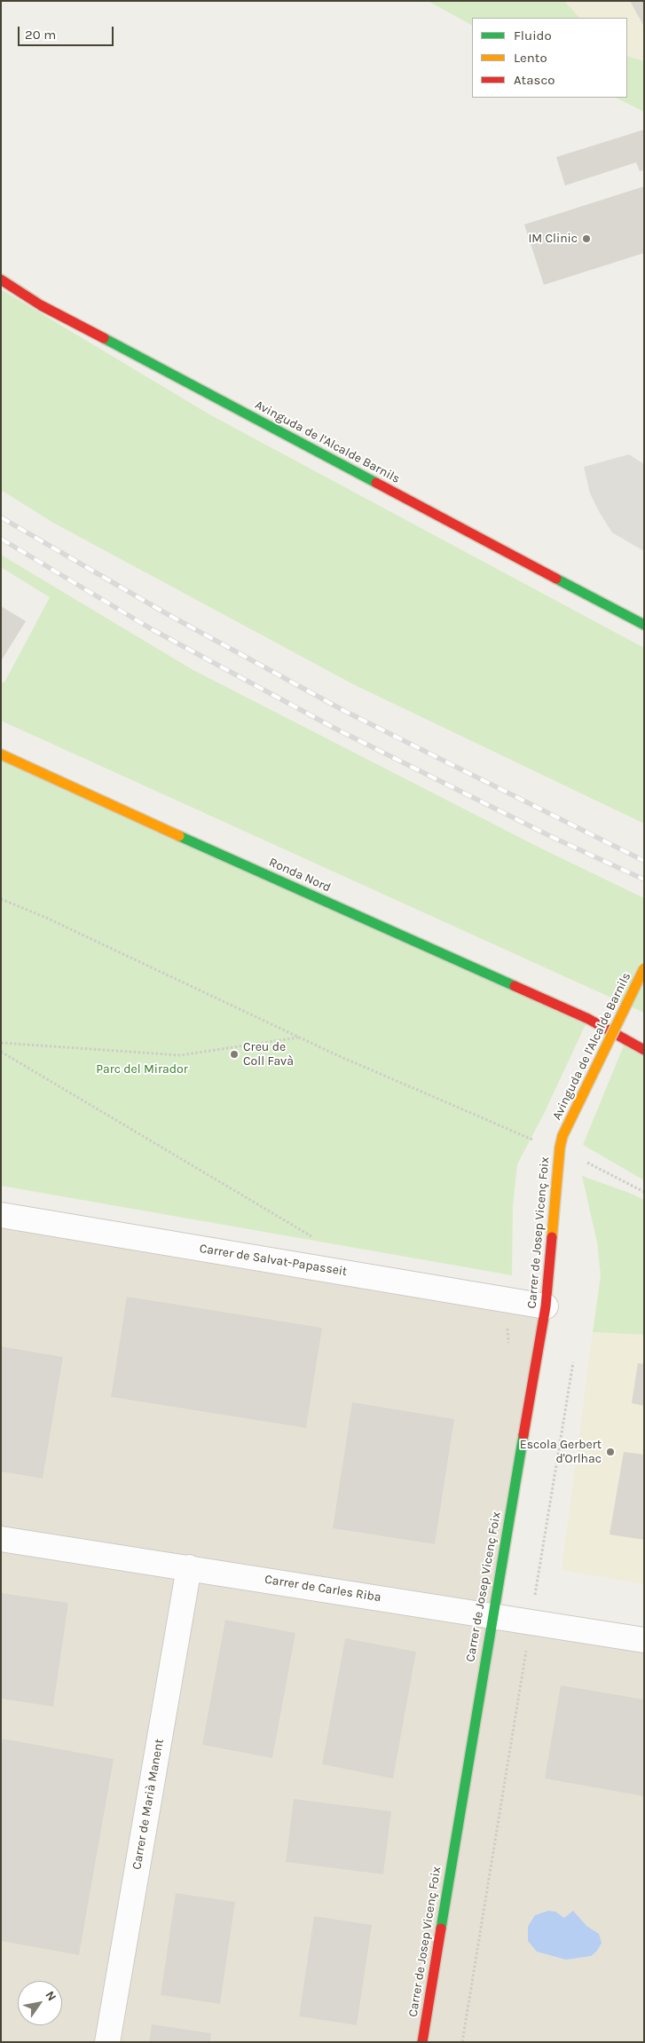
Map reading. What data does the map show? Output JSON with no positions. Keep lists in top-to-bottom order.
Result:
{
  "streets": {
    "street": [
      "Avinguda de l'Alcalde Barnils",
      "Ronda Nord",
      "Carrer de Josep Vicenç Foix",
      "Carrer de Salvat-Papasseit",
      "Carrer de Carles Riba",
      "Carrer de Marià Manent"
    ]
  },
  "crossings": [
    ["Avinguda de l'Alcalde Barnils", "Carrer de Josep Vicenç Foix"],
    ["Carrer de Josep Vicenç Foix", "Carrer de Salvat-Papasseit"],
    ["Carrer de Josep Vicenç Foix", "Carrer de Carles Riba"],
    ["Carrer de Carles Riba", "Carrer de Marià Manent"]
  ],
  "parks": ["Parc del Mirador"],
  "places": ["IM Clinic", "Creu de Coll Favà", "Escola Gerbert d'Orlhac"],
  "legend": ["Fluido", "Lento", "Atasco"],
  "scale_bar": "20 m",
  "north": "top right"
}
